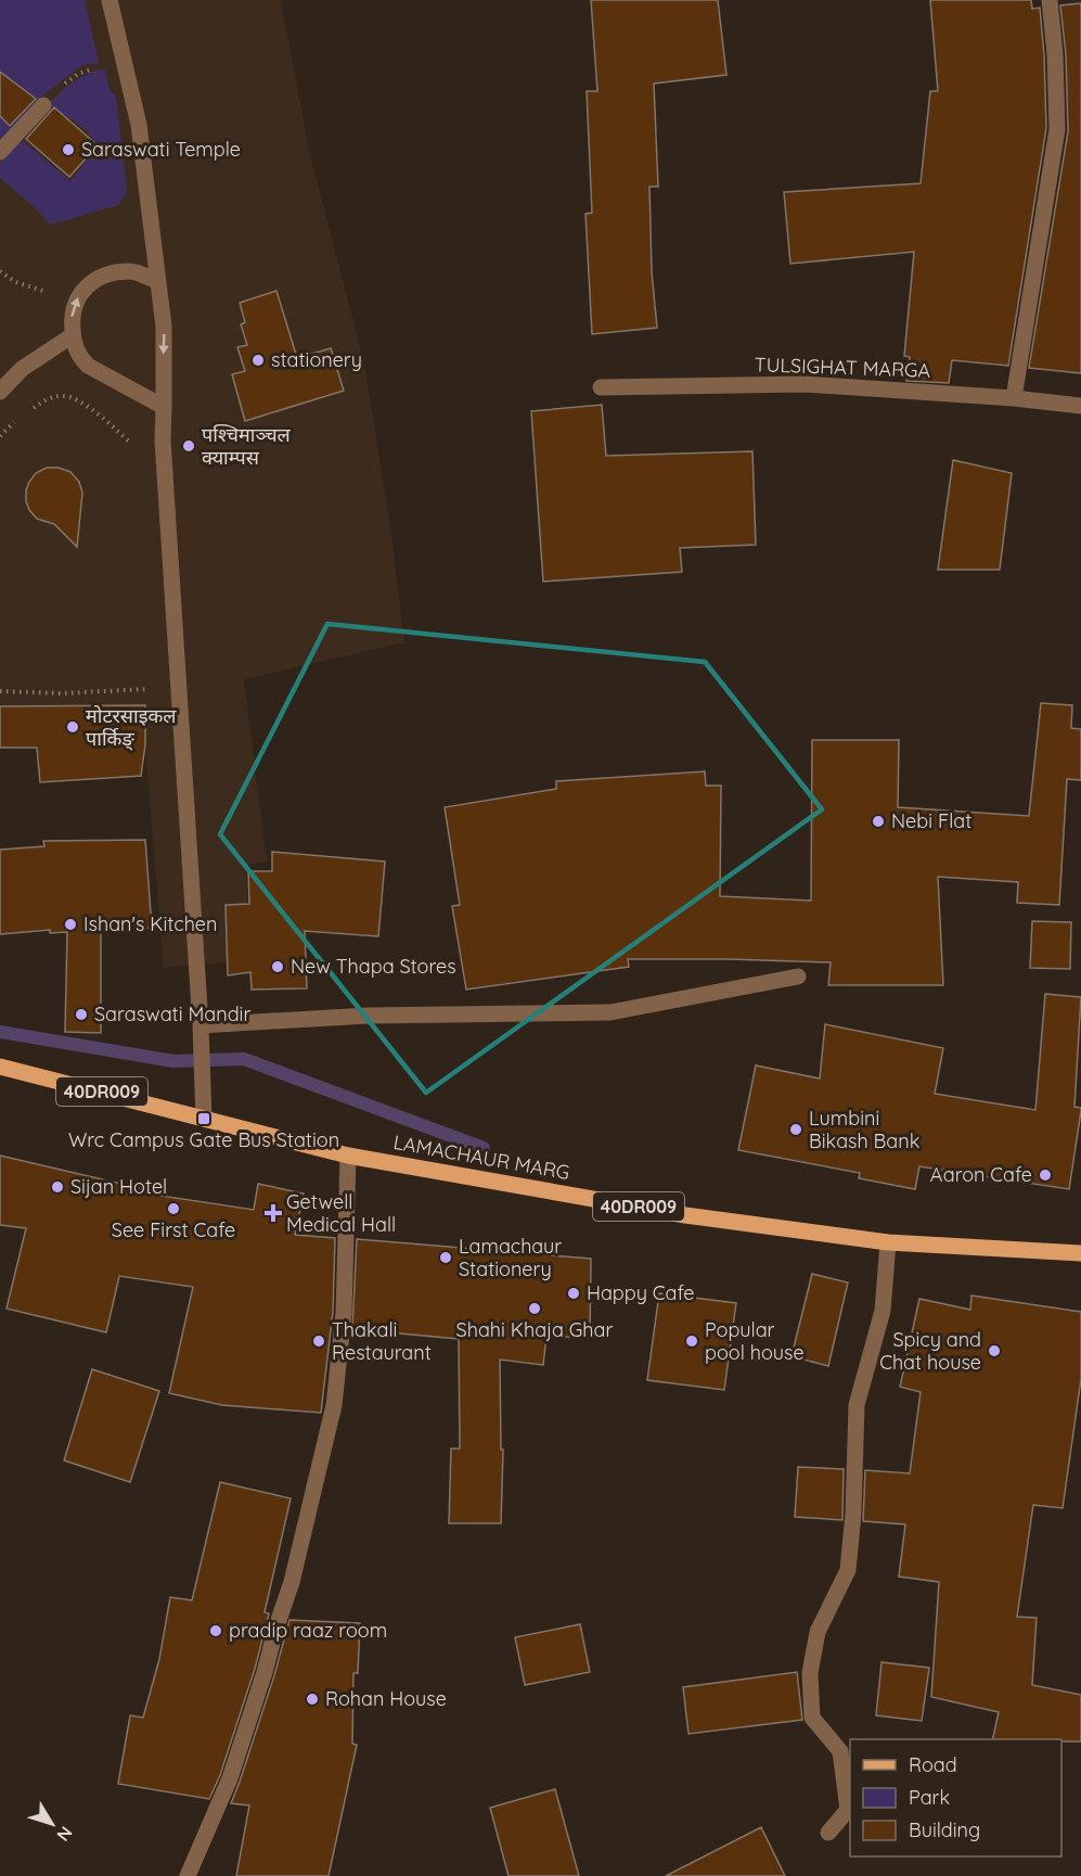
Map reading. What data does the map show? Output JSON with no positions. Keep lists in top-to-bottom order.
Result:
{
  "streets": {
    "main road": ["40DR009", "LAMACHAUR MARG"],
    "street": ["TULSIGHAT MARGA"]
  },
  "places": {
    "other": [
      "Saraswati Temple",
      "stationery",
      "पश्‍चिमाञ्‍चल क्याम्पस",
      "मोटरसाइकल पार्किङ्",
      "Nebi Flat",
      "Ishan's Kitchen",
      "New Thapa Stores",
      "Saraswati Mandir",
      "Lumbini Bikash Bank",
      "Aaron Cafe",
      "Sijan Hotel",
      "See First Cafe",
      "Lamachaur Stationery",
      "Happy Cafe",
      "Shahi Khaja Ghar",
      "Thakali Restaurant",
      "Popular pool house",
      "Spicy and Chat house",
      "pradip raaz room",
      "Rohan House"
    ],
    "transit": ["Wrc Campus Gate Bus Station"],
    "health": ["Getwell Medical Hall"]
  },
  "legend": ["Road", "Park", "Building"],
  "north": "bottom right"
}
